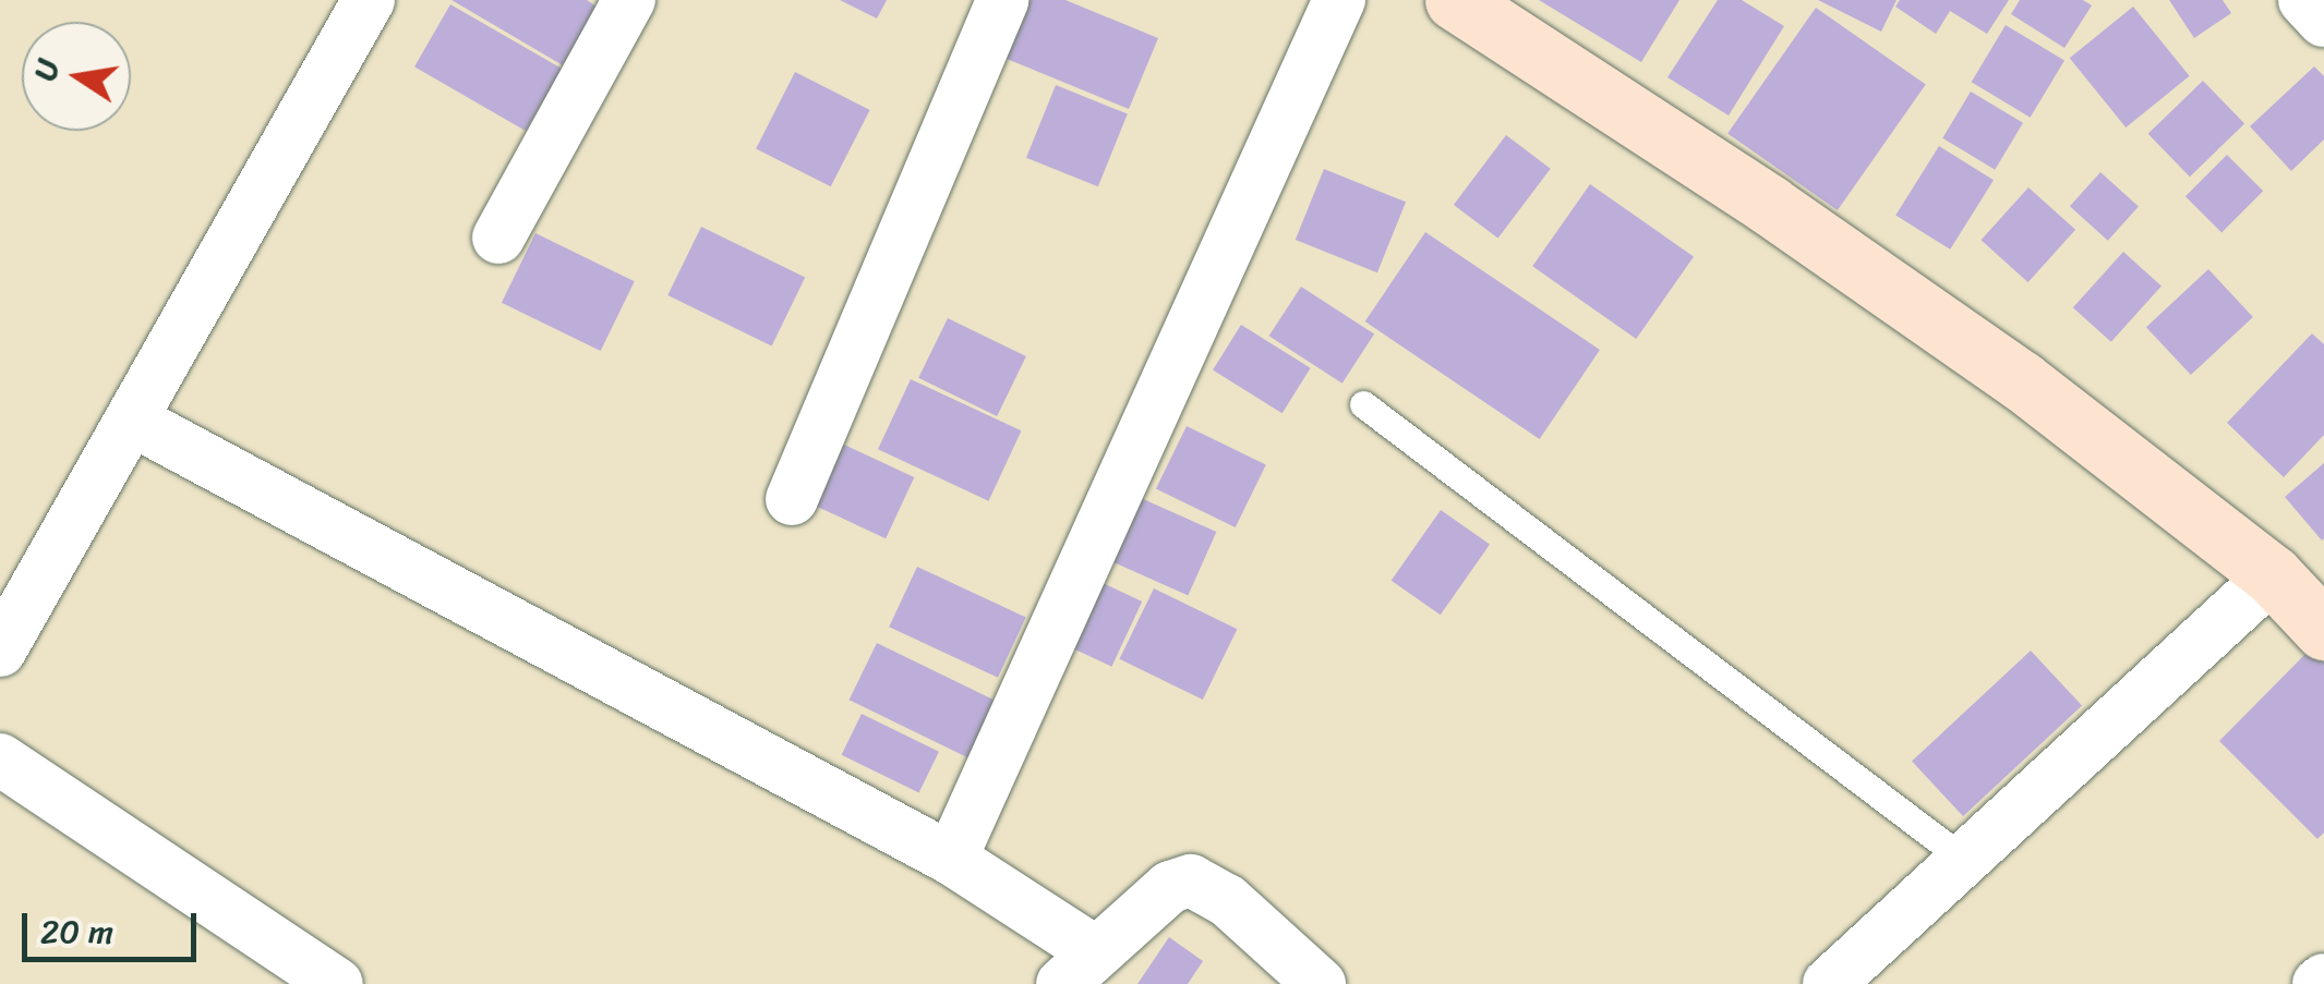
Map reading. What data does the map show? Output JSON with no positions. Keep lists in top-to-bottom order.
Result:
{
  "scale_bar": "20 m",
  "north": "left"
}
